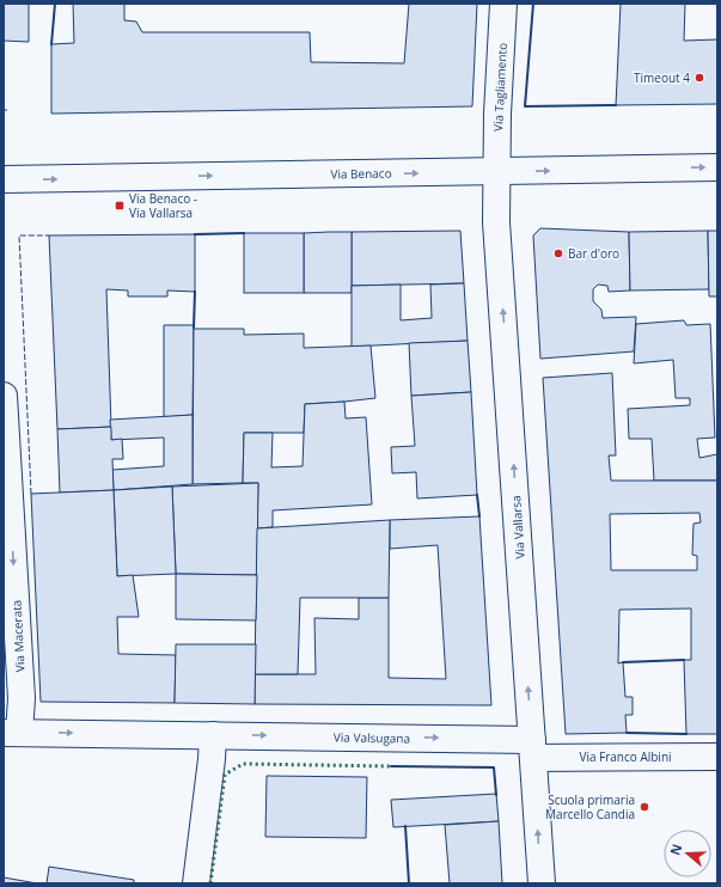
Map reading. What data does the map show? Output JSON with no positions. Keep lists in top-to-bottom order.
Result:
{
  "streets": {
    "street": [
      "Via Tagliamento",
      "Via Benaco",
      "Via Vallarsa",
      "Via Macerata",
      "Via Valsugana",
      "Via Franco Albini"
    ]
  },
  "crossings": [
    ["Via Tagliamento", "Via Benaco"],
    ["Via Tagliamento", "Via Vallarsa"],
    ["Via Benaco", "Via Vallarsa"],
    ["Via Vallarsa", "Via Valsugana"],
    ["Via Vallarsa", "Via Franco Albini"],
    ["Via Macerata", "Via Valsugana"],
    ["Via Valsugana", "Via Franco Albini"]
  ],
  "one_way": [
    "Via Benaco",
    "Via Vallarsa",
    "Via Macerata",
    "Via Valsugana"
  ],
  "places": {
    "other": ["Timeout 4", "Bar d'oro", "Scuola primaria Marcello Candia"],
    "transit": ["Via Benaco - Via Vallarsa"]
  },
  "north": "left"
}
